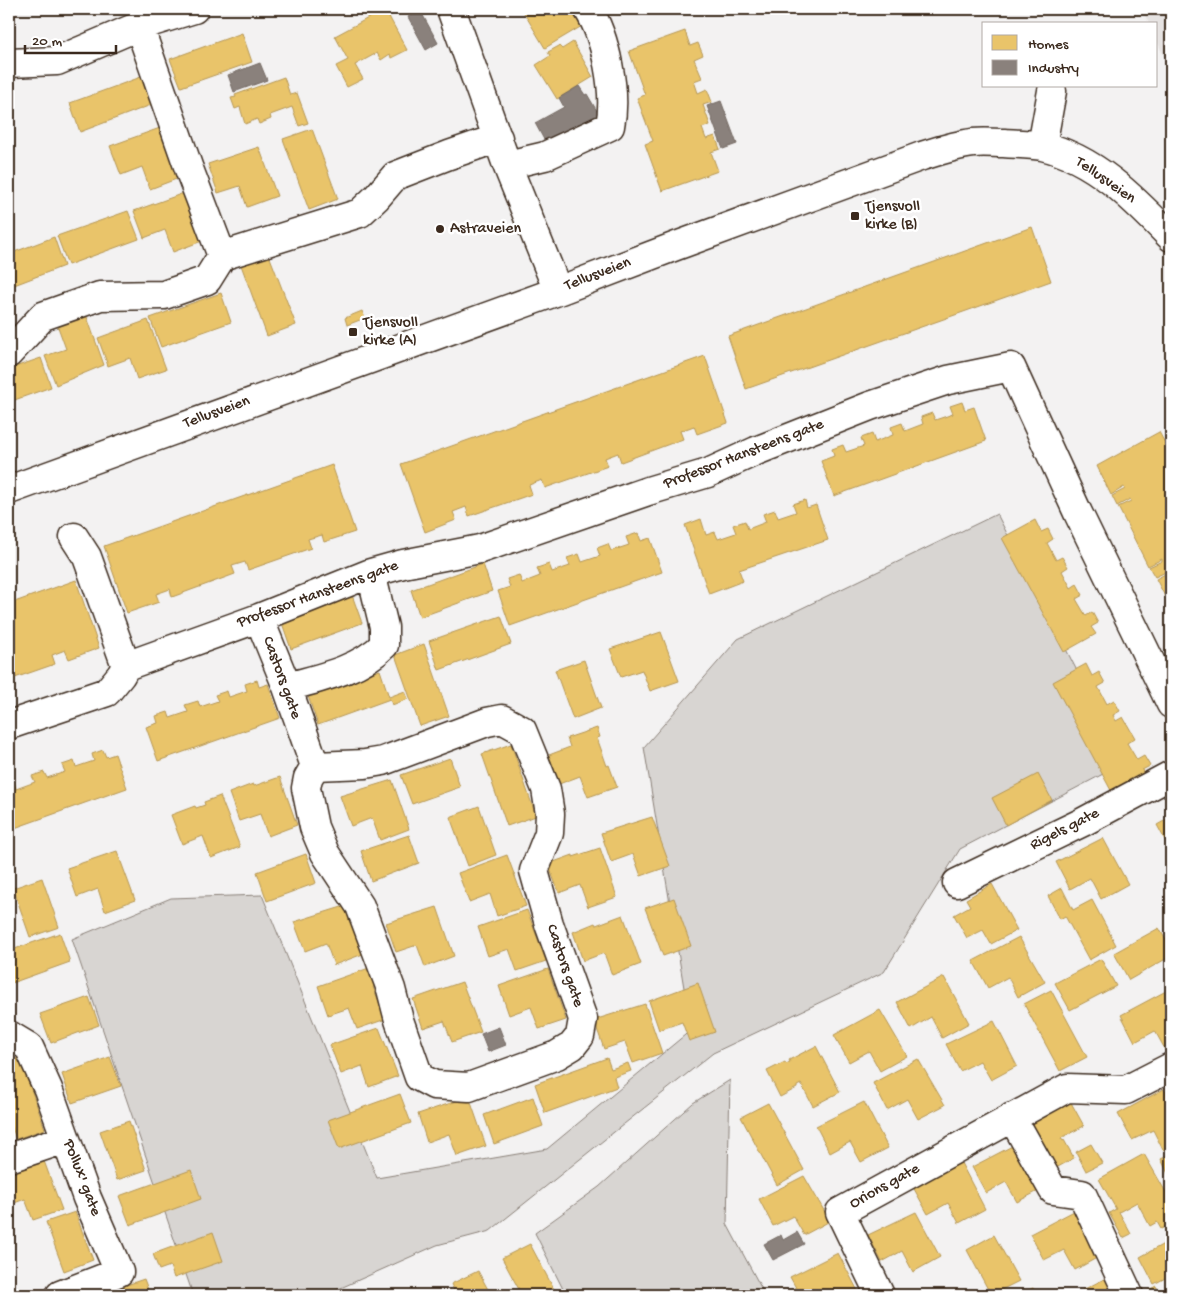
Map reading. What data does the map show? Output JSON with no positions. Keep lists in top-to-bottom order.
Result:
{
  "streets": {
    "street": [
      "Tellusveien",
      "Professor Hansteens gate",
      "Castors gate",
      "Rigels gate",
      "Pollux' gate",
      "Orions gate"
    ]
  },
  "crossings": [
    ["Professor Hansteens gate", "Castors gate"]
  ],
  "places": {
    "transit": ["Tjensvoll kirke (B)", "Tjensvoll kirke (A)"],
    "other": ["Astraveien"]
  },
  "legend": ["Homes", "Industry"],
  "scale_bar": "20 m"
}
